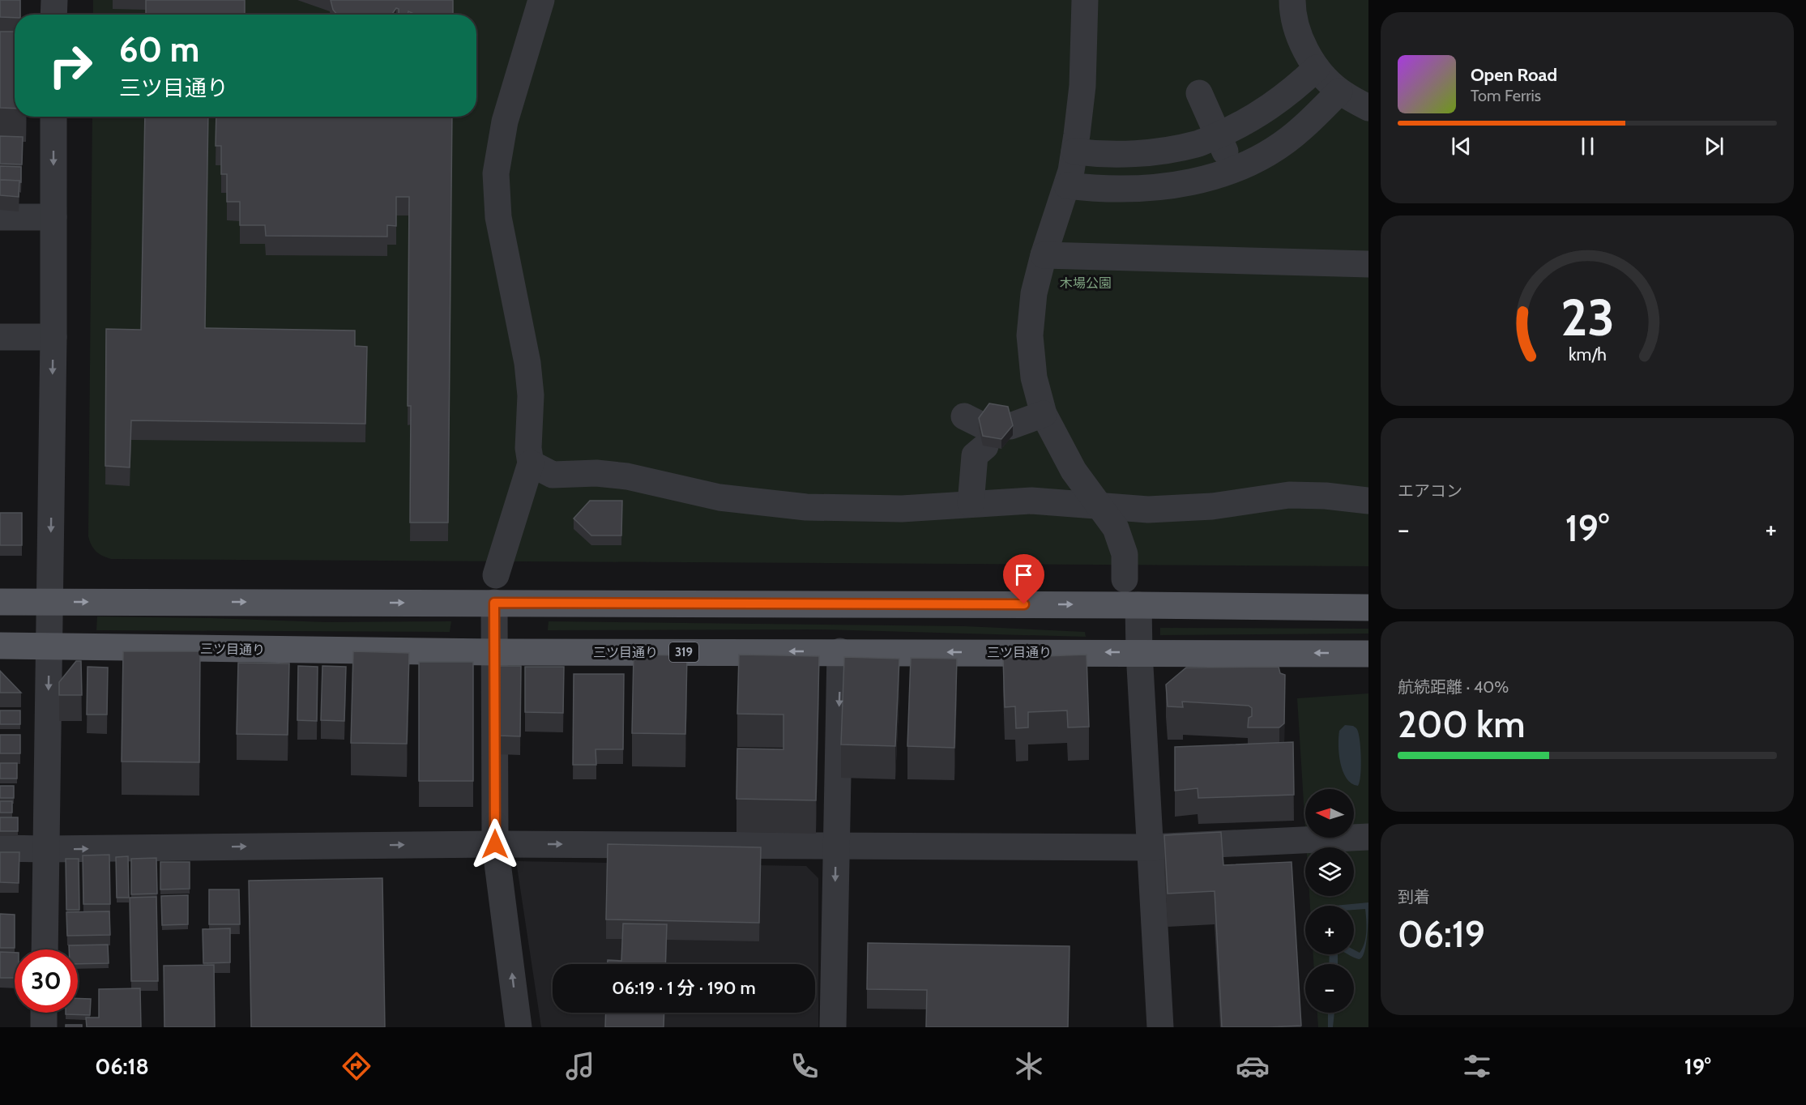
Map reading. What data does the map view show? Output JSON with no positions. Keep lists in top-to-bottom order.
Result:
{
  "streets": {
    "main road": ["三ツ目通り", "319"]
  },
  "parks": ["木場公園"],
  "north": "left",
  "page": {
    "turn": ["60 m", "三ツ目通り"],
    "song": ["Open Road", "Tom Ferris"],
    "tile": [
      "エアコン",
      ["航続距離 · 40%", "200 km"],
      ["到着", "06:19"]
    ],
    "heat": ["−", "19°", "+"],
    "map_buttons": ["+", "−"],
    "limit": "30",
    "trip": "06:19 · 1 分 · 190 m",
    "tabs": ["06:18", "19°"],
    "gauge": ["23", "km/h"]
  }
}
